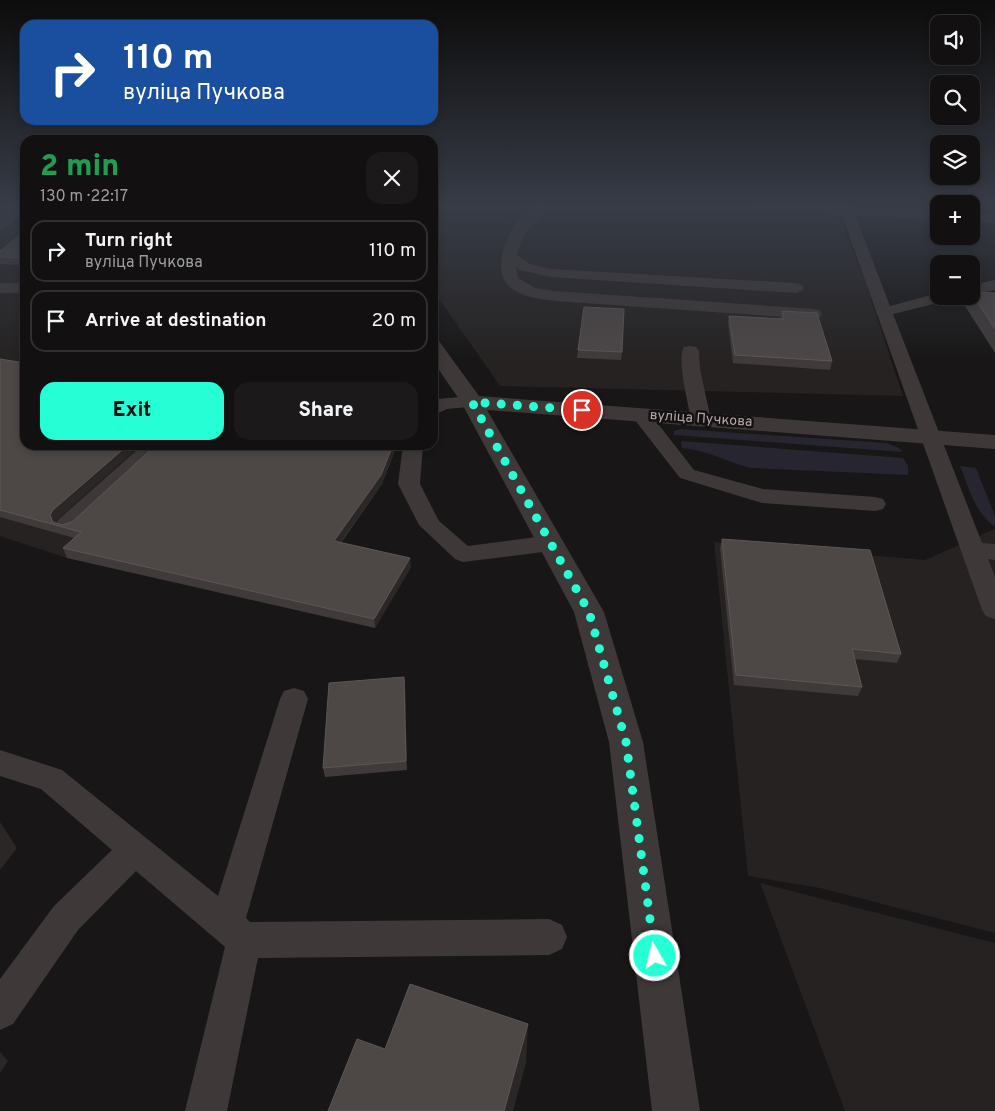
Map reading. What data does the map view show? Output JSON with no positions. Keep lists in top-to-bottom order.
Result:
{
  "streets": {
    "street": ["вуліца Пучкова"]
  },
  "page": {
    "map_buttons": ["+", "−"],
    "turn": ["110 m", "вуліца Пучкова"],
    "heading": ["2 min", "130 m · 22:17"],
    "list": [
      {
        "name": "Turn right",
        "note": "вуліца Пучкова",
        "value": "110 m"
      },
      {
        "name": "Arrive at destination",
        "value": "20 m"
      }
    ],
    "buttons": ["Exit", "Share"]
  }
}
